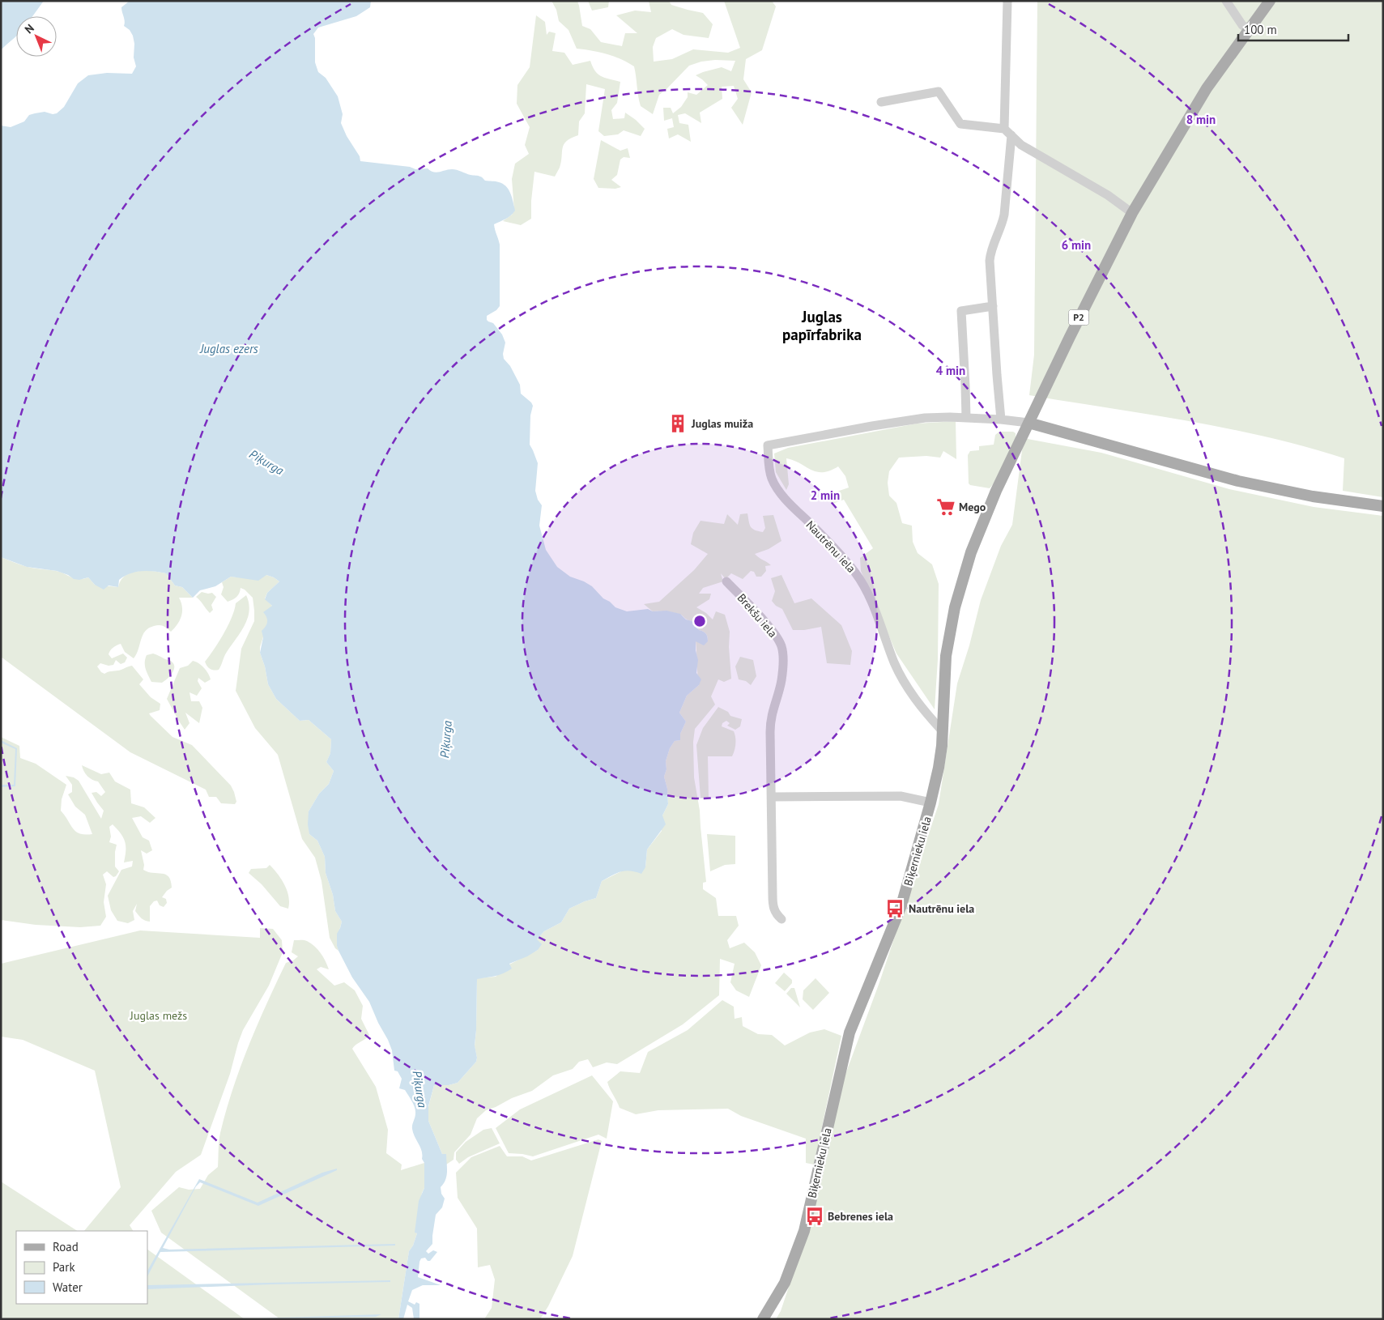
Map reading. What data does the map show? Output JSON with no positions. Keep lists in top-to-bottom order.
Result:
{
  "streets": {
    "main road": ["P2", "Biķernieku iela"],
    "street": ["Nautrēnu iela", "Brekšu iela"]
  },
  "crossings": [
    ["P2", "Nautrēnu iela"],
    ["P2", "Biķernieku iela"],
    ["Nautrēnu iela", "Biķernieku iela"]
  ],
  "districts": ["Juglas papīrfabrika"],
  "water": ["Juglas ezers", "Piķurga"],
  "parks": ["Juglas mežs"],
  "places": {
    "building": ["Juglas muiža"],
    "supermarket": ["Mego"],
    "bus stop": ["Nautrēnu iela", "Bebrenes iela"]
  },
  "legend": ["Road", "Park", "Water"],
  "scale_bar": "100 m",
  "north": "top left",
  "rings": [
    "8 min",
    "6 min",
    "4 min",
    "2 min"
  ]
}
